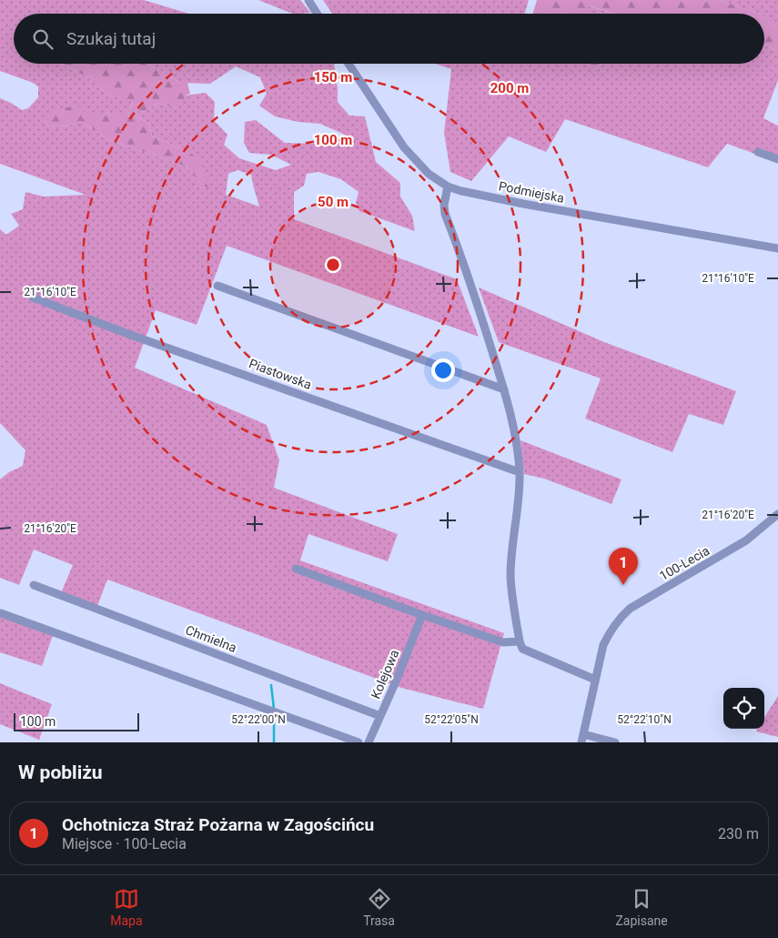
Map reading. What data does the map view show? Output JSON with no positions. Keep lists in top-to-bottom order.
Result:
{
  "streets": {
    "street": [
      "Podmiejska",
      "Piastowska",
      "100-Lecia",
      "Chmielna",
      "Kolejowa"
    ]
  },
  "crossings": [
    ["Chmielna", "Kolejowa"]
  ],
  "scale_bar": "100 m",
  "page": {
    "search": "Szukaj tutaj",
    "pins": "1",
    "scale": "100 m",
    "heading": "W pobliżu",
    "list": [
      {
        "mark": "1",
        "name": "Ochotnicza Straż Pożarna w Zagościńcu",
        "note": "Miejsce · 100-Lecia",
        "value": "230 m"
      }
    ],
    "nav": ["Mapa", "Trasa", "Zapisane"]
  },
  "coordinates": [
    "21°16'10\"E",
    "21°16'20\"E",
    "52°22'00\"N",
    "52°22'05\"N",
    "52°22'10\"N"
  ],
  "rings": [
    "150 m",
    "200 m",
    "100 m",
    "50 m"
  ]
}
